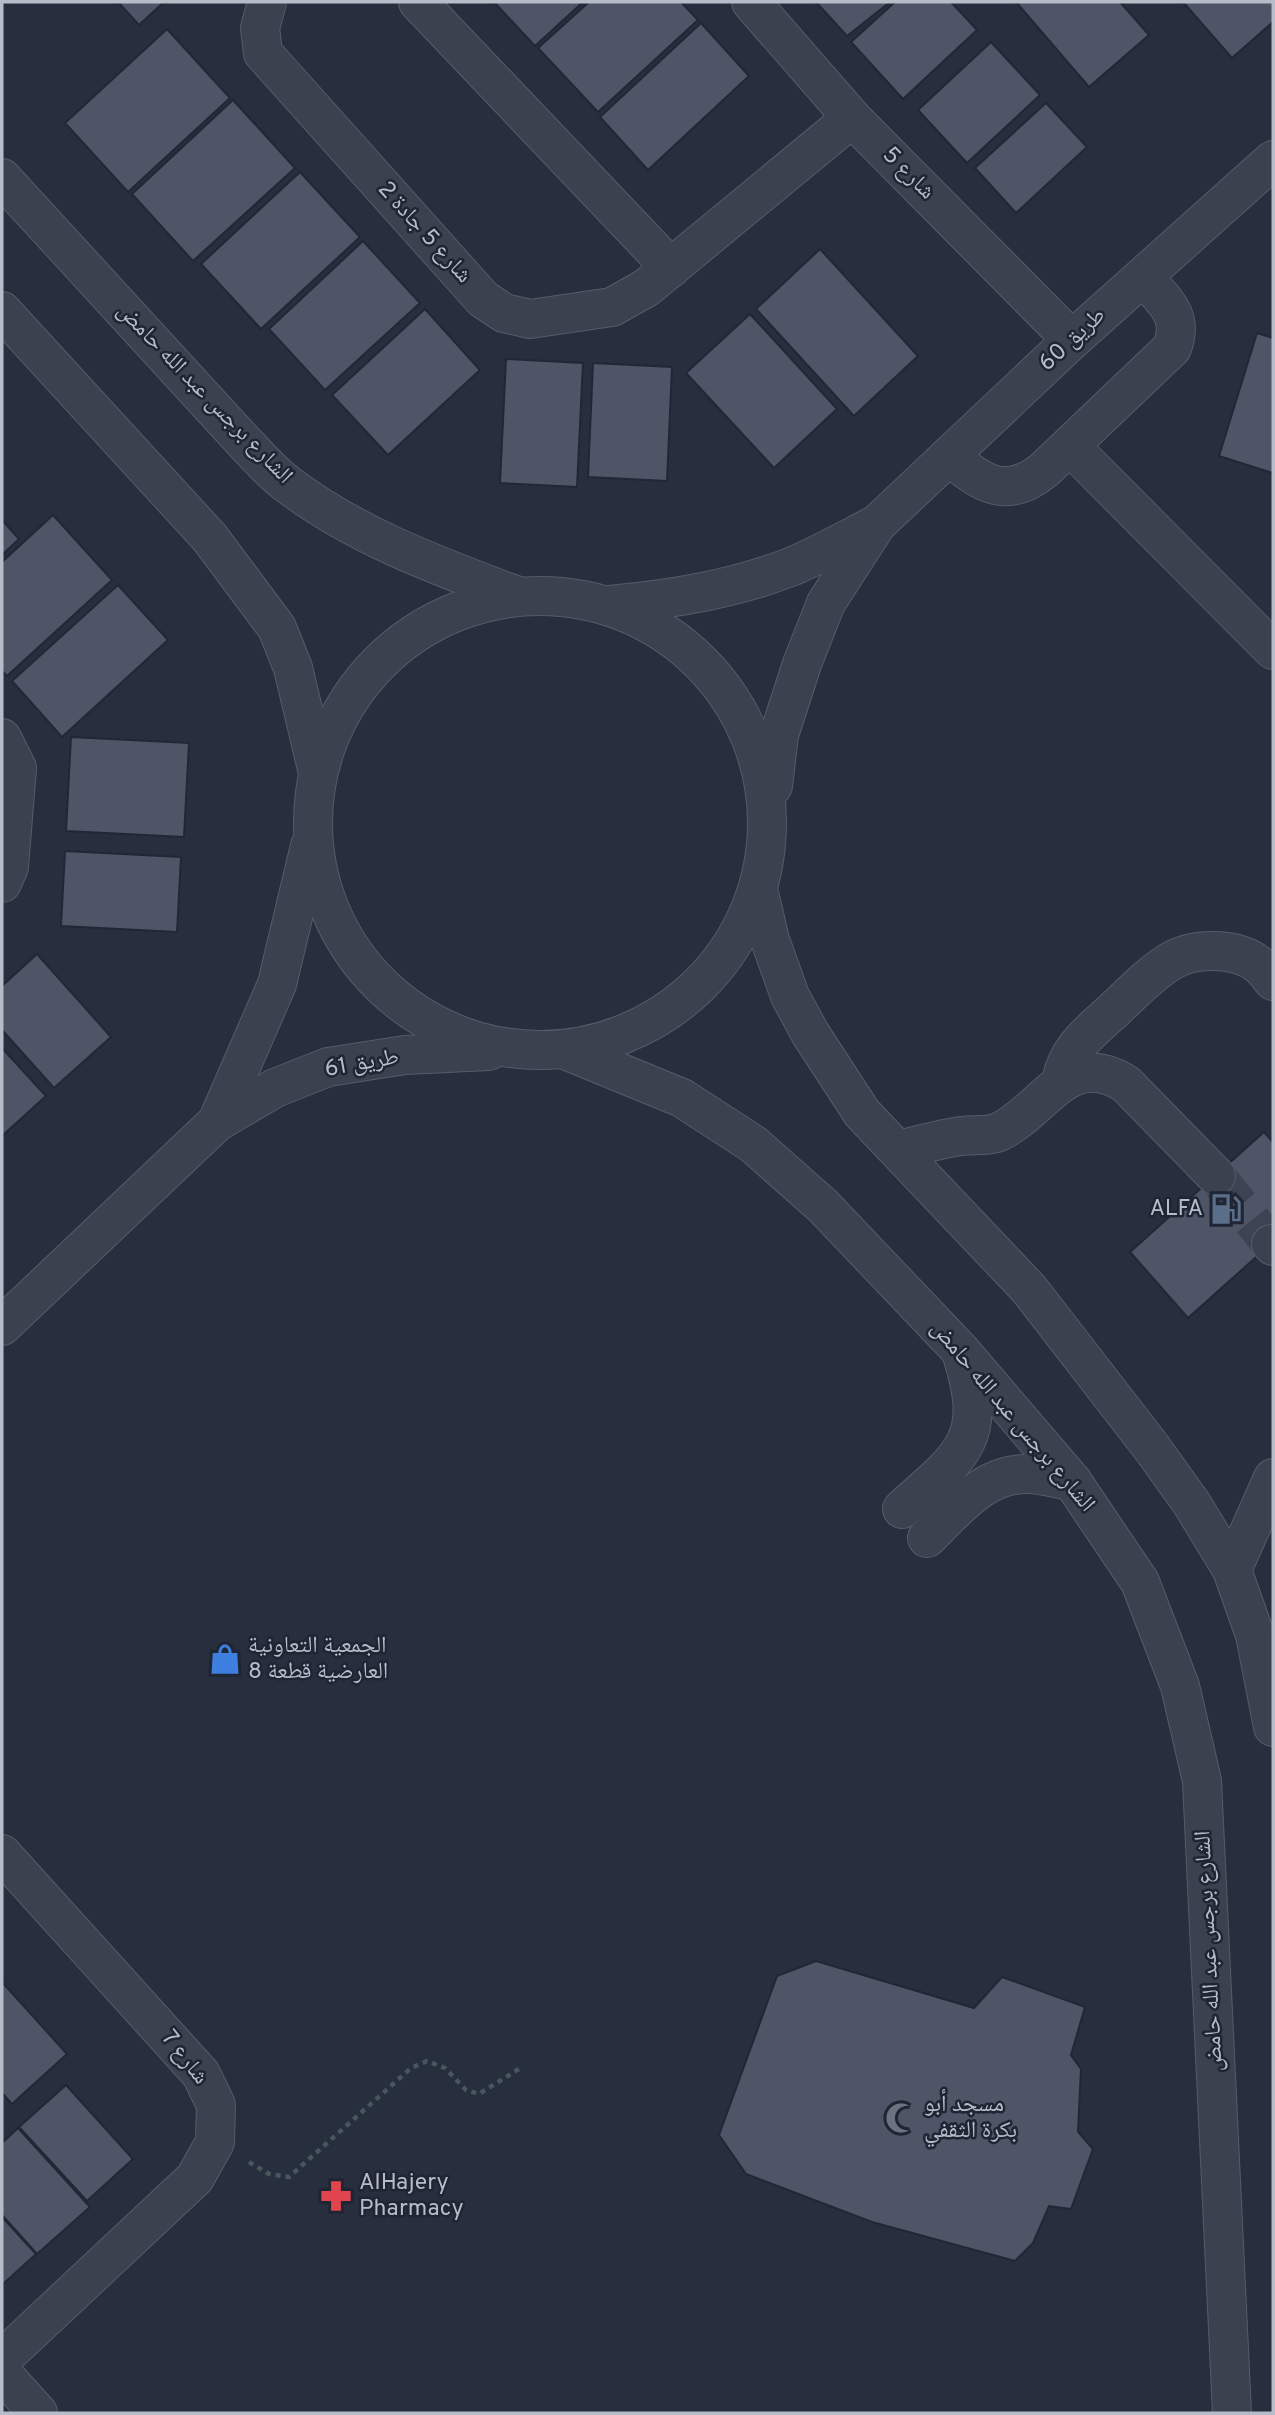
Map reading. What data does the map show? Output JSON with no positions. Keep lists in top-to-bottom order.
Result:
{
  "streets": {
    "street": [
      "شارع 5",
      "شارع 5 جادة 2",
      "طريق 60",
      "الشارع برجس عبد الله حامض",
      "طريق 61",
      "شارع 7"
    ]
  },
  "crossings": [
    ["شارع 5", "شارع 5 جادة 2"],
    ["شارع 5", "طريق 60"]
  ],
  "places": {
    "fuel station": ["ALFA"],
    "shop": ["الجمعية التعاونية العارضية قطعة 8"],
    "mosque": ["مسجد أبو بكرة الثقفي"],
    "pharmacy": ["AlHajery Pharmacy"]
  }
}
